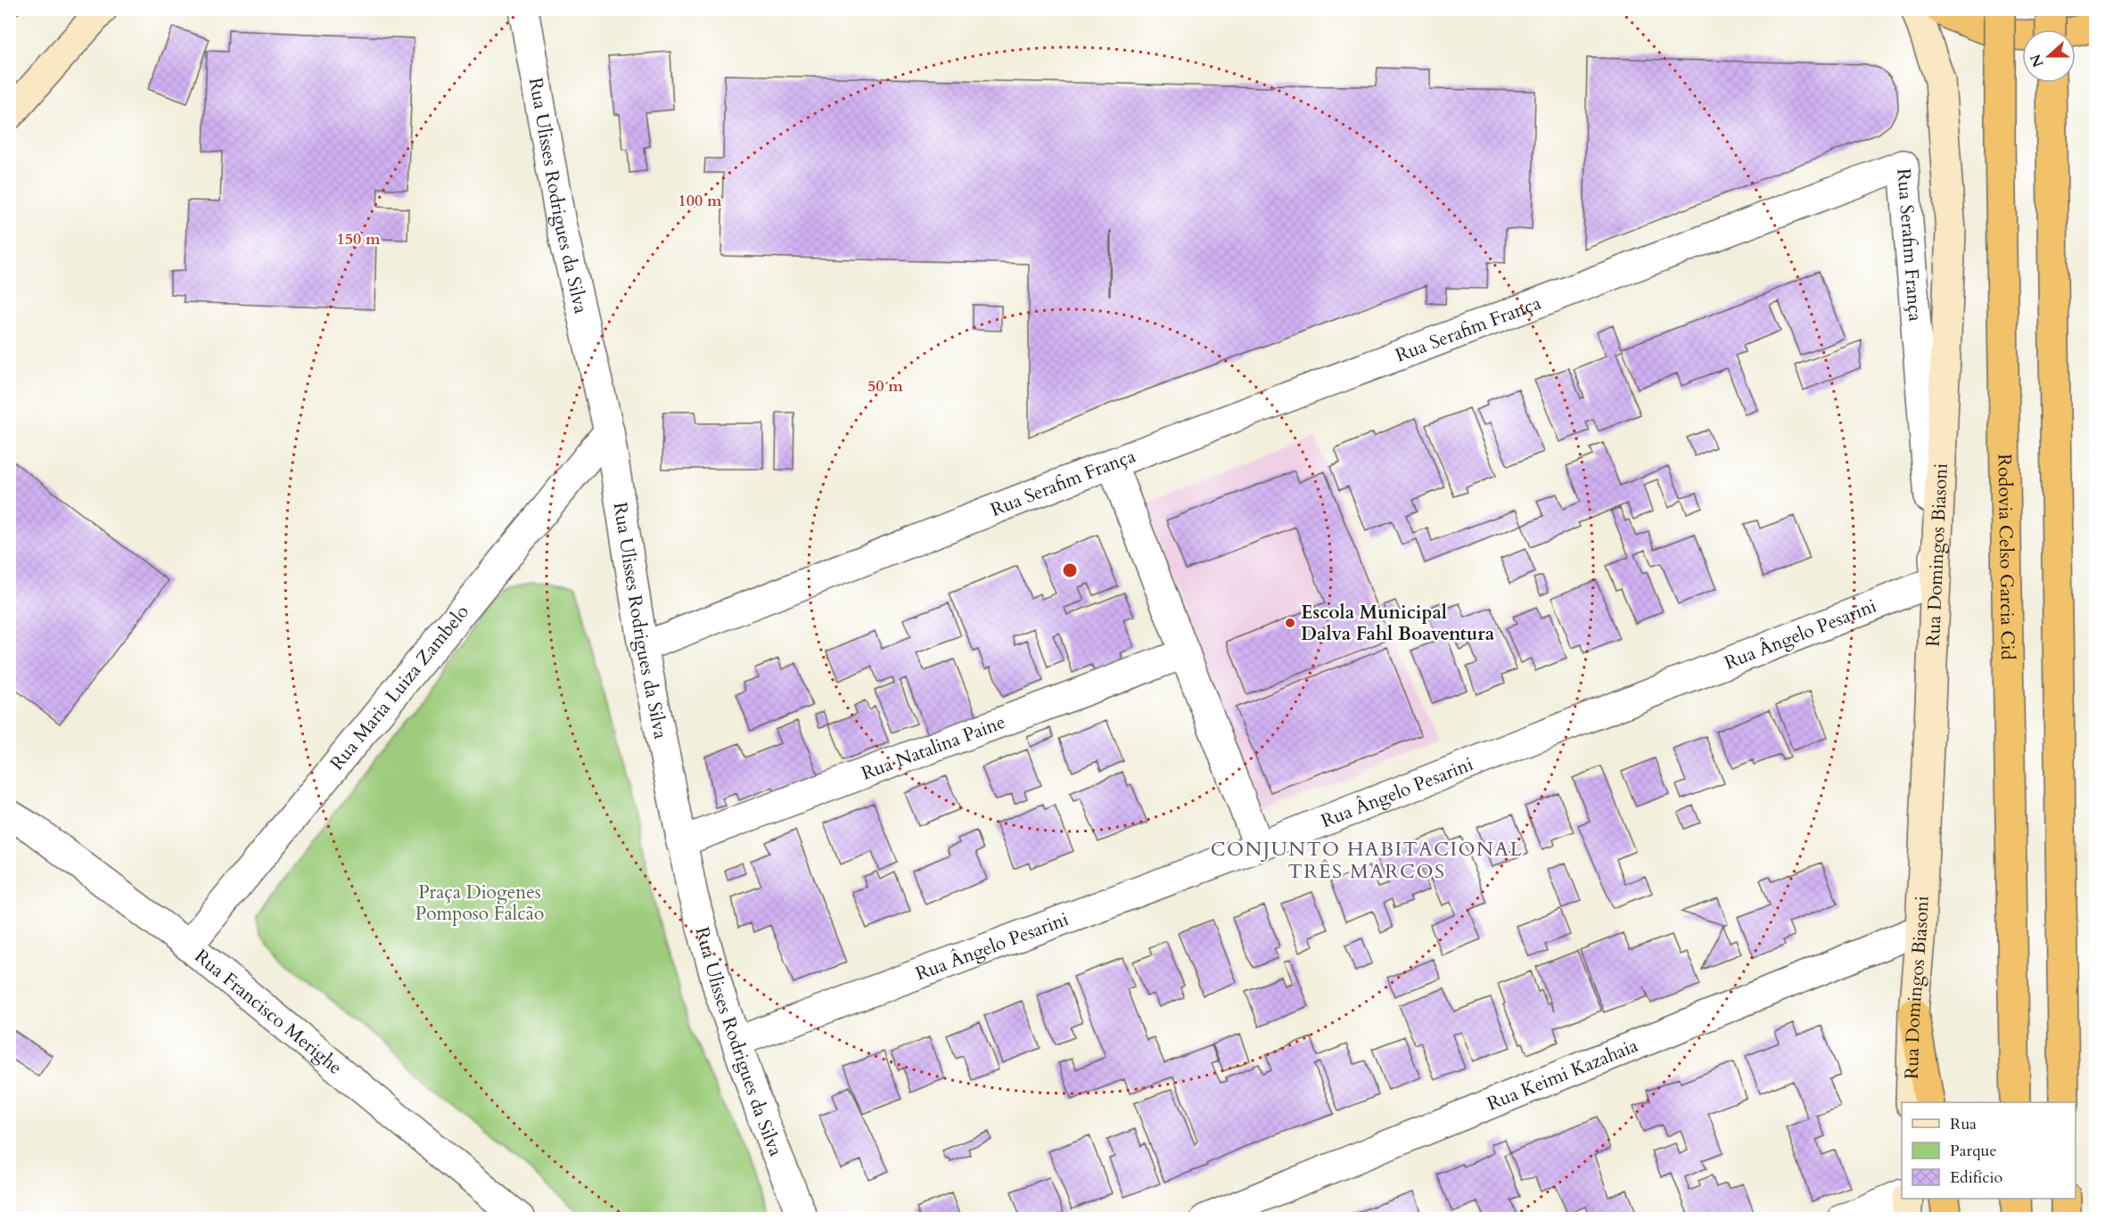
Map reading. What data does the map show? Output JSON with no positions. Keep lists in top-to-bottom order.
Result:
{
  "streets": {
    "highway": ["Rodovia Celso Garcia Cid"],
    "main road": ["Rua Domingos Biasoni"],
    "street": [
      "Rua Ulisses Rodrigues da Silva",
      "Rua Serafim França",
      "Rua Ângelo Pesarini",
      "Rua Maria Luiza Zambelo",
      "Rua Natalina Paine",
      "Rua Francisco Merighe",
      "Rua Keimi Kazahaia"
    ]
  },
  "crossings": [
    ["Rua Ulisses Rodrigues da Silva", "Rua Serafim França"],
    ["Rua Ulisses Rodrigues da Silva", "Rua Ângelo Pesarini"],
    ["Rua Ulisses Rodrigues da Silva", "Rua Maria Luiza Zambelo"],
    ["Rua Ulisses Rodrigues da Silva", "Rua Natalina Paine"],
    ["Rua Serafim França", "Rua Domingos Biasoni"],
    ["Rua Serafim França", "Rua Ângelo Pesarini"],
    ["Rua Domingos Biasoni", "Rua Ângelo Pesarini"],
    ["Rua Domingos Biasoni", "Rua Keimi Kazahaia"],
    ["Rua Maria Luiza Zambelo", "Rua Francisco Merighe"]
  ],
  "districts": ["CONJUNTO HABITACIONAL TRÊS MARCOS"],
  "parks": ["Praça Diogenes Pomposo Falcão"],
  "places": ["Escola Municipal Dalva Fahl Boaventura"],
  "legend": ["Rua", "Parque", "Edifício"],
  "north": "left",
  "rings": ["100 m", "150 m", "50 m"]
}
